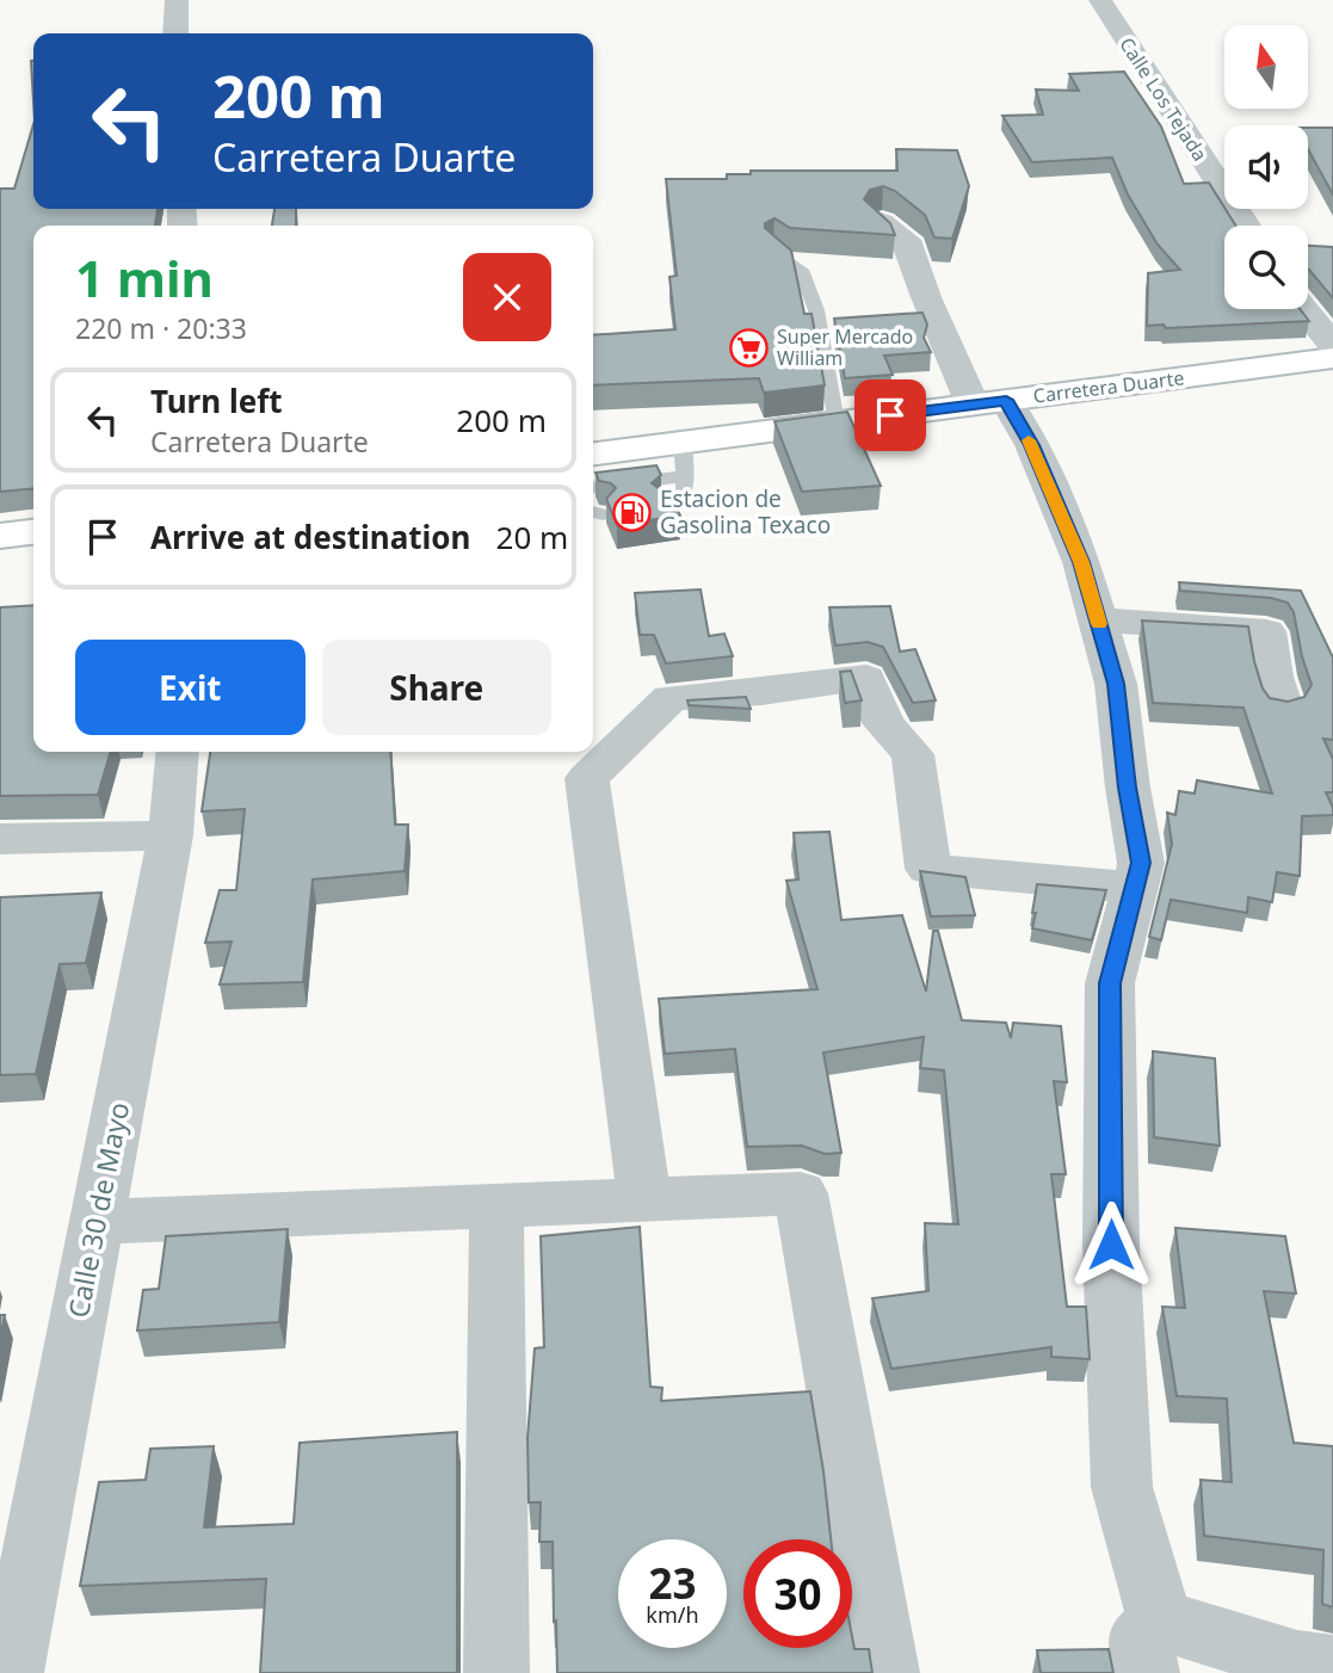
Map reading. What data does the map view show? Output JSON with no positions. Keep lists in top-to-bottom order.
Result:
{
  "streets": {
    "main road": ["Carretera Duarte"],
    "street": ["Calle Los Tejada", "Calle 30 de Mayo"]
  },
  "places": {
    "supermarket": ["Super Mercado William"],
    "fuel station": ["Estacion de Gasolina Texaco"]
  },
  "north": "top",
  "page": {
    "turn": ["200 m", "Carretera Duarte"],
    "heading": ["1 min", "220 m · 20:33"],
    "list": [
      {
        "name": "Turn left",
        "note": "Carretera Duarte",
        "value": "200 m"
      },
      {
        "name": "Arrive at destination",
        "value": "20 m"
      }
    ],
    "buttons": ["Exit", "Share"],
    "speed": "23 km/h",
    "limit": "30"
  }
}
